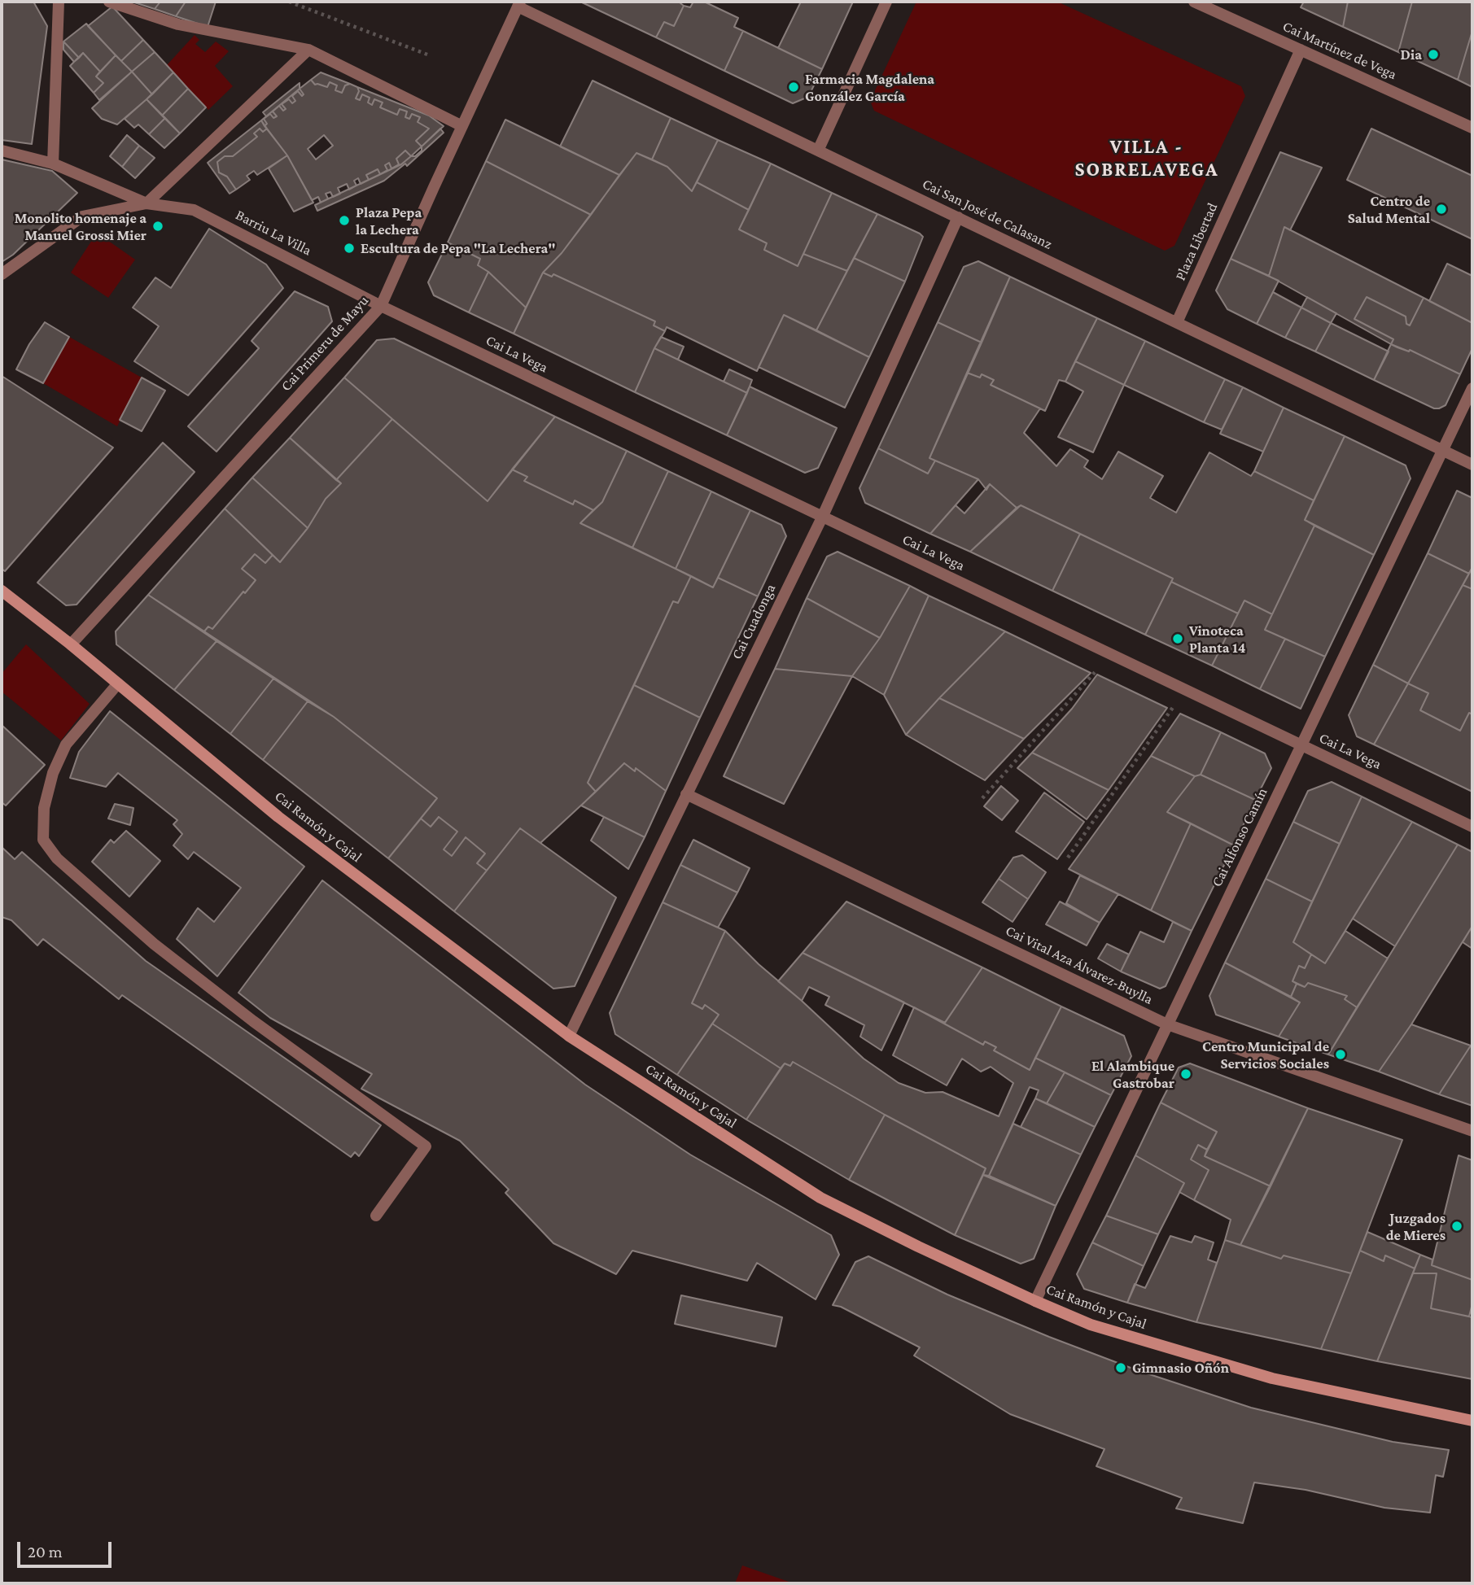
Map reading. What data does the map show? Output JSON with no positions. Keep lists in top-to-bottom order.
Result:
{
  "streets": {
    "street": [
      "Cai Martínez de Vega",
      "Cai San José de Calasanz",
      "Barriu La Villa",
      "Plaza Libertad",
      "Cai Primeru de Mayu",
      "Cai La Vega",
      "Cai Cuadonga",
      "Cai Ramón y Cajal",
      "Cai Alfonso Camín",
      "Cai Vital Aza Álvarez-Buylla"
    ]
  },
  "crossings": [
    ["Cai Martínez de Vega", "Plaza Libertad"],
    ["Cai San José de Calasanz", "Plaza Libertad"],
    ["Cai San José de Calasanz", "Cai Primeru de Mayu"],
    ["Cai San José de Calasanz", "Cai Cuadonga"],
    ["Cai San José de Calasanz", "Cai Alfonso Camín"],
    ["Barriu La Villa", "Cai Primeru de Mayu"],
    ["Barriu La Villa", "Cai La Vega"],
    ["Cai Primeru de Mayu", "Cai La Vega"],
    ["Cai Primeru de Mayu", "Cai Ramón y Cajal"],
    ["Cai La Vega", "Cai Cuadonga"],
    ["Cai La Vega", "Cai Alfonso Camín"],
    ["Cai Cuadonga", "Cai Ramón y Cajal"],
    ["Cai Cuadonga", "Cai Vital Aza Álvarez-Buylla"],
    ["Cai Ramón y Cajal", "Cai Alfonso Camín"],
    ["Cai Alfonso Camín", "Cai Vital Aza Álvarez-Buylla"]
  ],
  "districts": ["VILLA - SOBRELAVEGA"],
  "places": [
    "Dia",
    "Farmacia Magdalena González García",
    "Centro de Salud Mental",
    "Plaza Pepa la Lechera",
    "Monolito homenaje a Manuel Grossi Mier",
    "Escultura de Pepa \"La Lechera\"",
    "Vinoteca Planta 14",
    "Centro Municipal de Servicios Sociales",
    "El Alambique Gastrobar",
    "Juzgados de Mieres",
    "Gimnasio Oñón"
  ],
  "scale_bar": "20 m"
}
